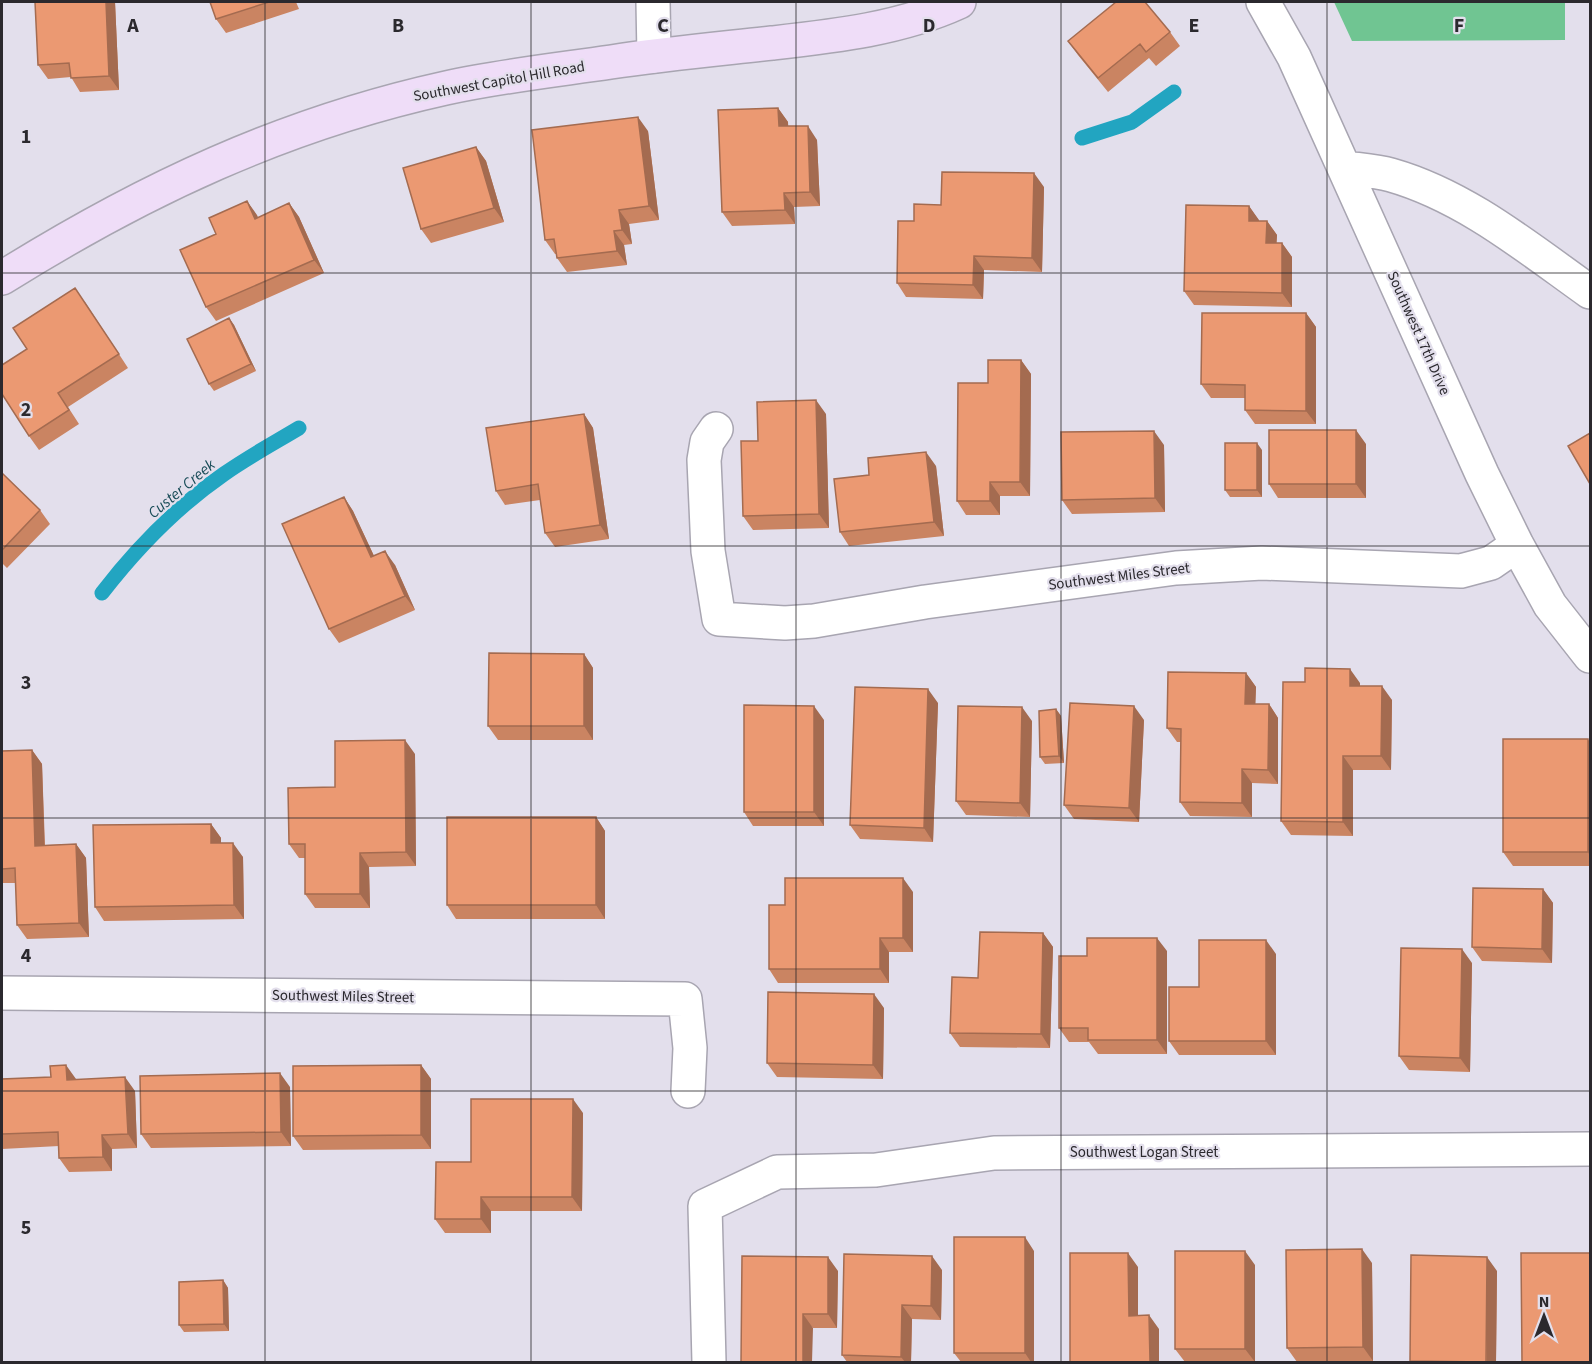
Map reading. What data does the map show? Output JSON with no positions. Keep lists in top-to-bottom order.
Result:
{
  "streets": {
    "street": [
      "Southwest Capitol Hill Road",
      "Southwest 17th Drive",
      "Southwest Miles Street",
      "Southwest Logan Street"
    ]
  },
  "crossings": [
    ["Southwest 17th Drive", "Southwest Miles Street"]
  ],
  "water": ["Custer Creek"],
  "north": "top",
  "grid": {
    "columns": [
      "A",
      "B",
      "C",
      "D",
      "E",
      "F"
    ],
    "rows": [
      "1",
      "2",
      "3",
      "4",
      "5"
    ]
  }
}
